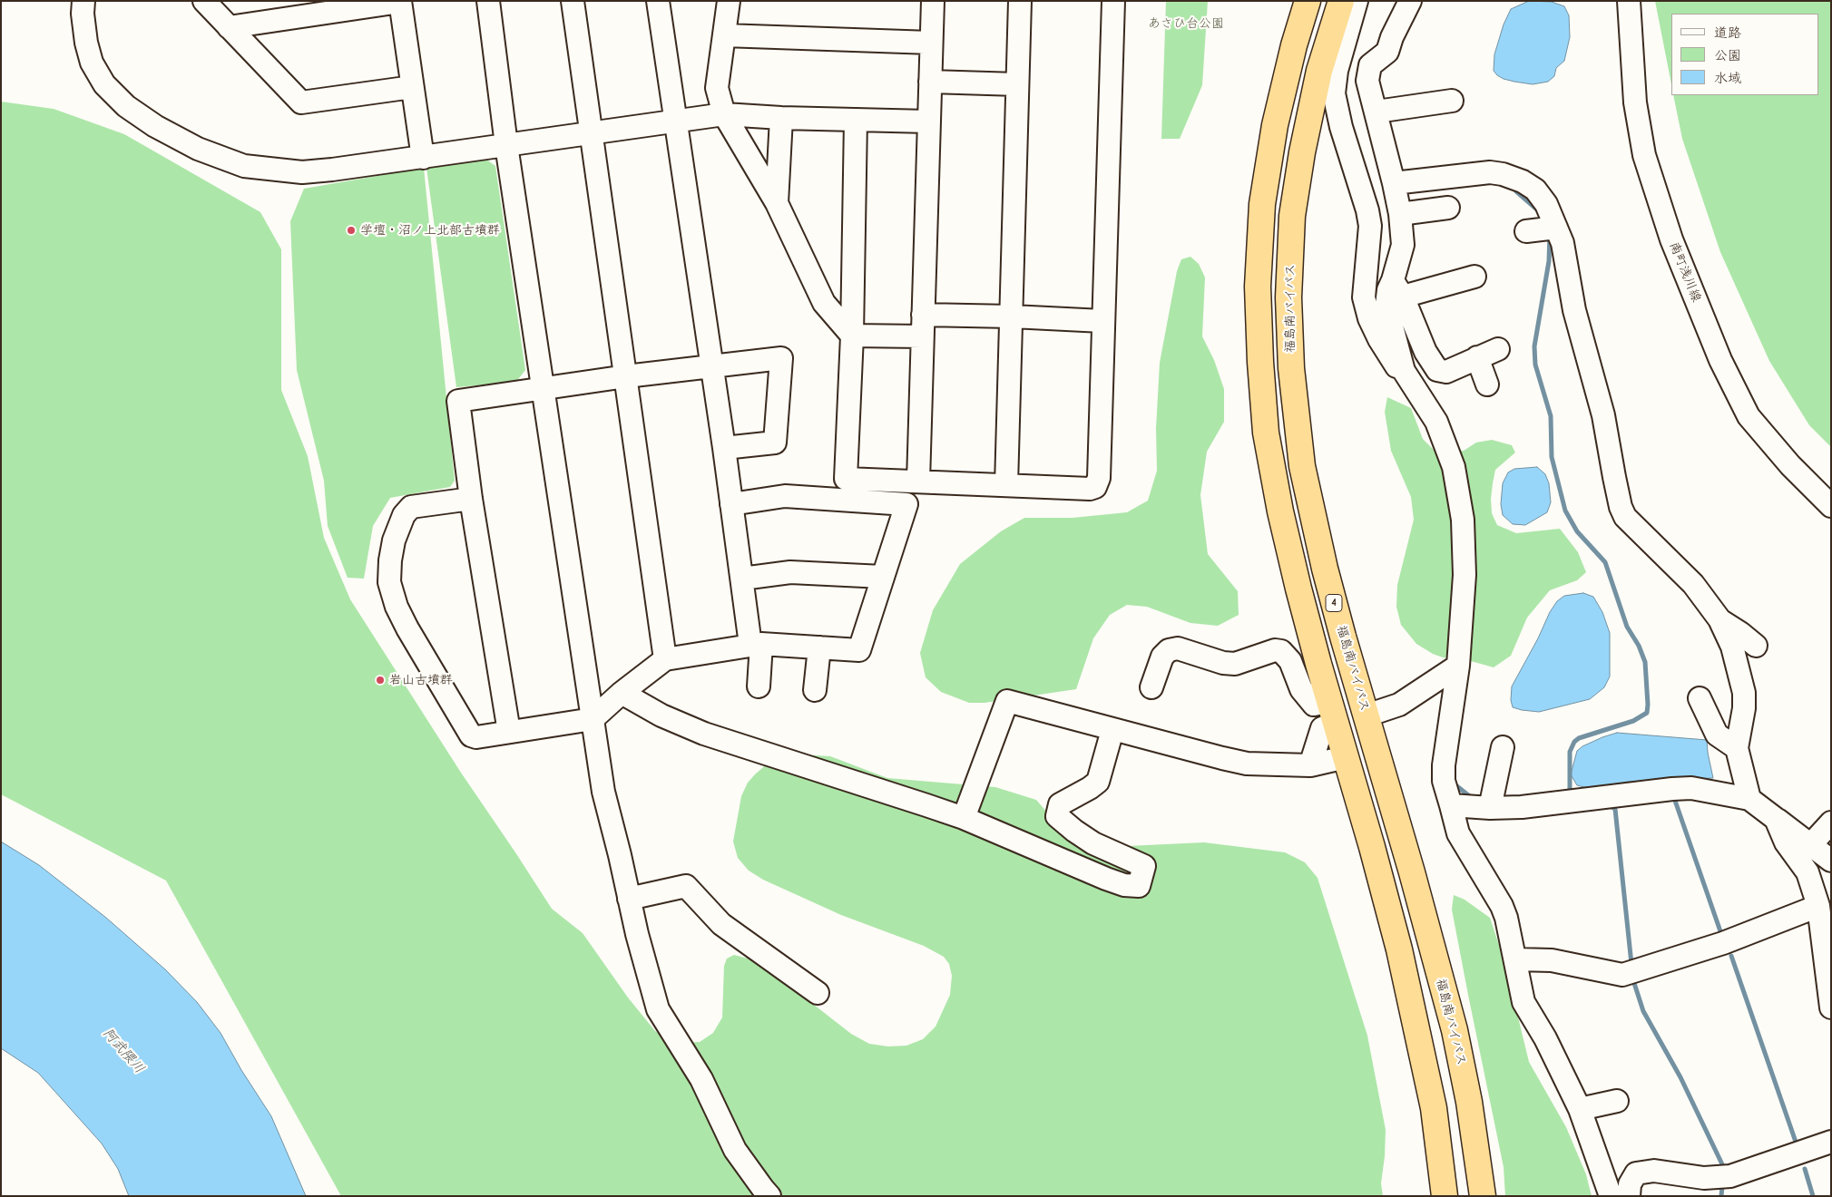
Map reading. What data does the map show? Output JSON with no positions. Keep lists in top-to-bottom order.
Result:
{
  "streets": {
    "highway": ["福島南バイパス", "4"],
    "street": ["南町浅川線"]
  },
  "water": ["阿武隈川"],
  "parks": ["あさひ台公園"],
  "places": ["学壇・沼ノ上北部古墳群", "岩山古墳群"],
  "legend": ["道路", "公園", "水域"]
}
